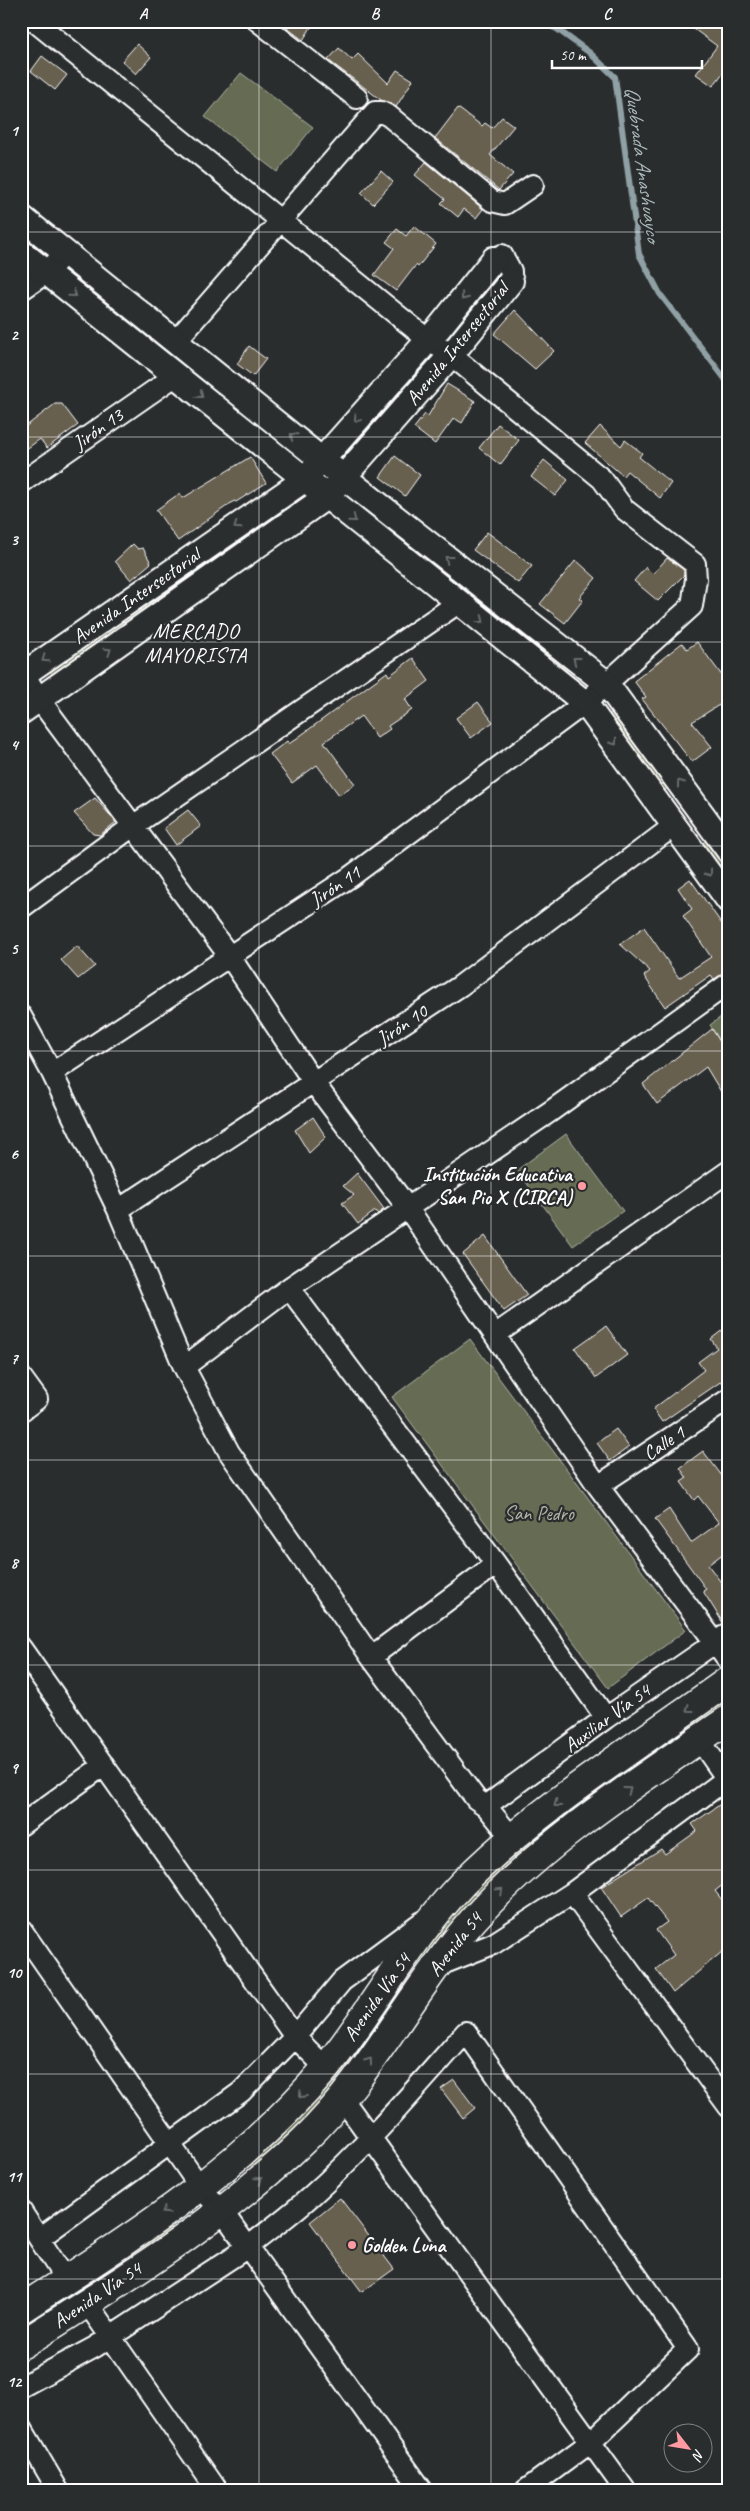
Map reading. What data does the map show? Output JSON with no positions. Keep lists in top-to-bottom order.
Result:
{
  "streets": {
    "main road": ["Avenida 54", "Avenida Vía 54"],
    "street": [
      "Avenida Intersectorial",
      "Jirón 13",
      "Jirón 11",
      "Jirón 10",
      "Calle 1",
      "Auxiliar Vía 54"
    ]
  },
  "crossings": [
    ["Avenida Intersectorial", "Jirón 11"],
    ["Avenida 54", "Avenida Vía 54"]
  ],
  "one_way": ["Avenida 54", "Avenida Vía 54"],
  "districts": ["MERCADO MAYORISTA"],
  "water": ["Quebrada Anashuayco"],
  "parks": ["San Pedro"],
  "places": ["Institución Educativa San Pio X (CIRCA)", "Golden Luna"],
  "scale_bar": "50 m",
  "north": "bottom right",
  "grid": {
    "columns": ["A", "B", "C"],
    "rows": [
      "1",
      "2",
      "3",
      "4",
      "5",
      "6",
      "7",
      "8",
      "9",
      "10",
      "11",
      "12"
    ]
  }
}
